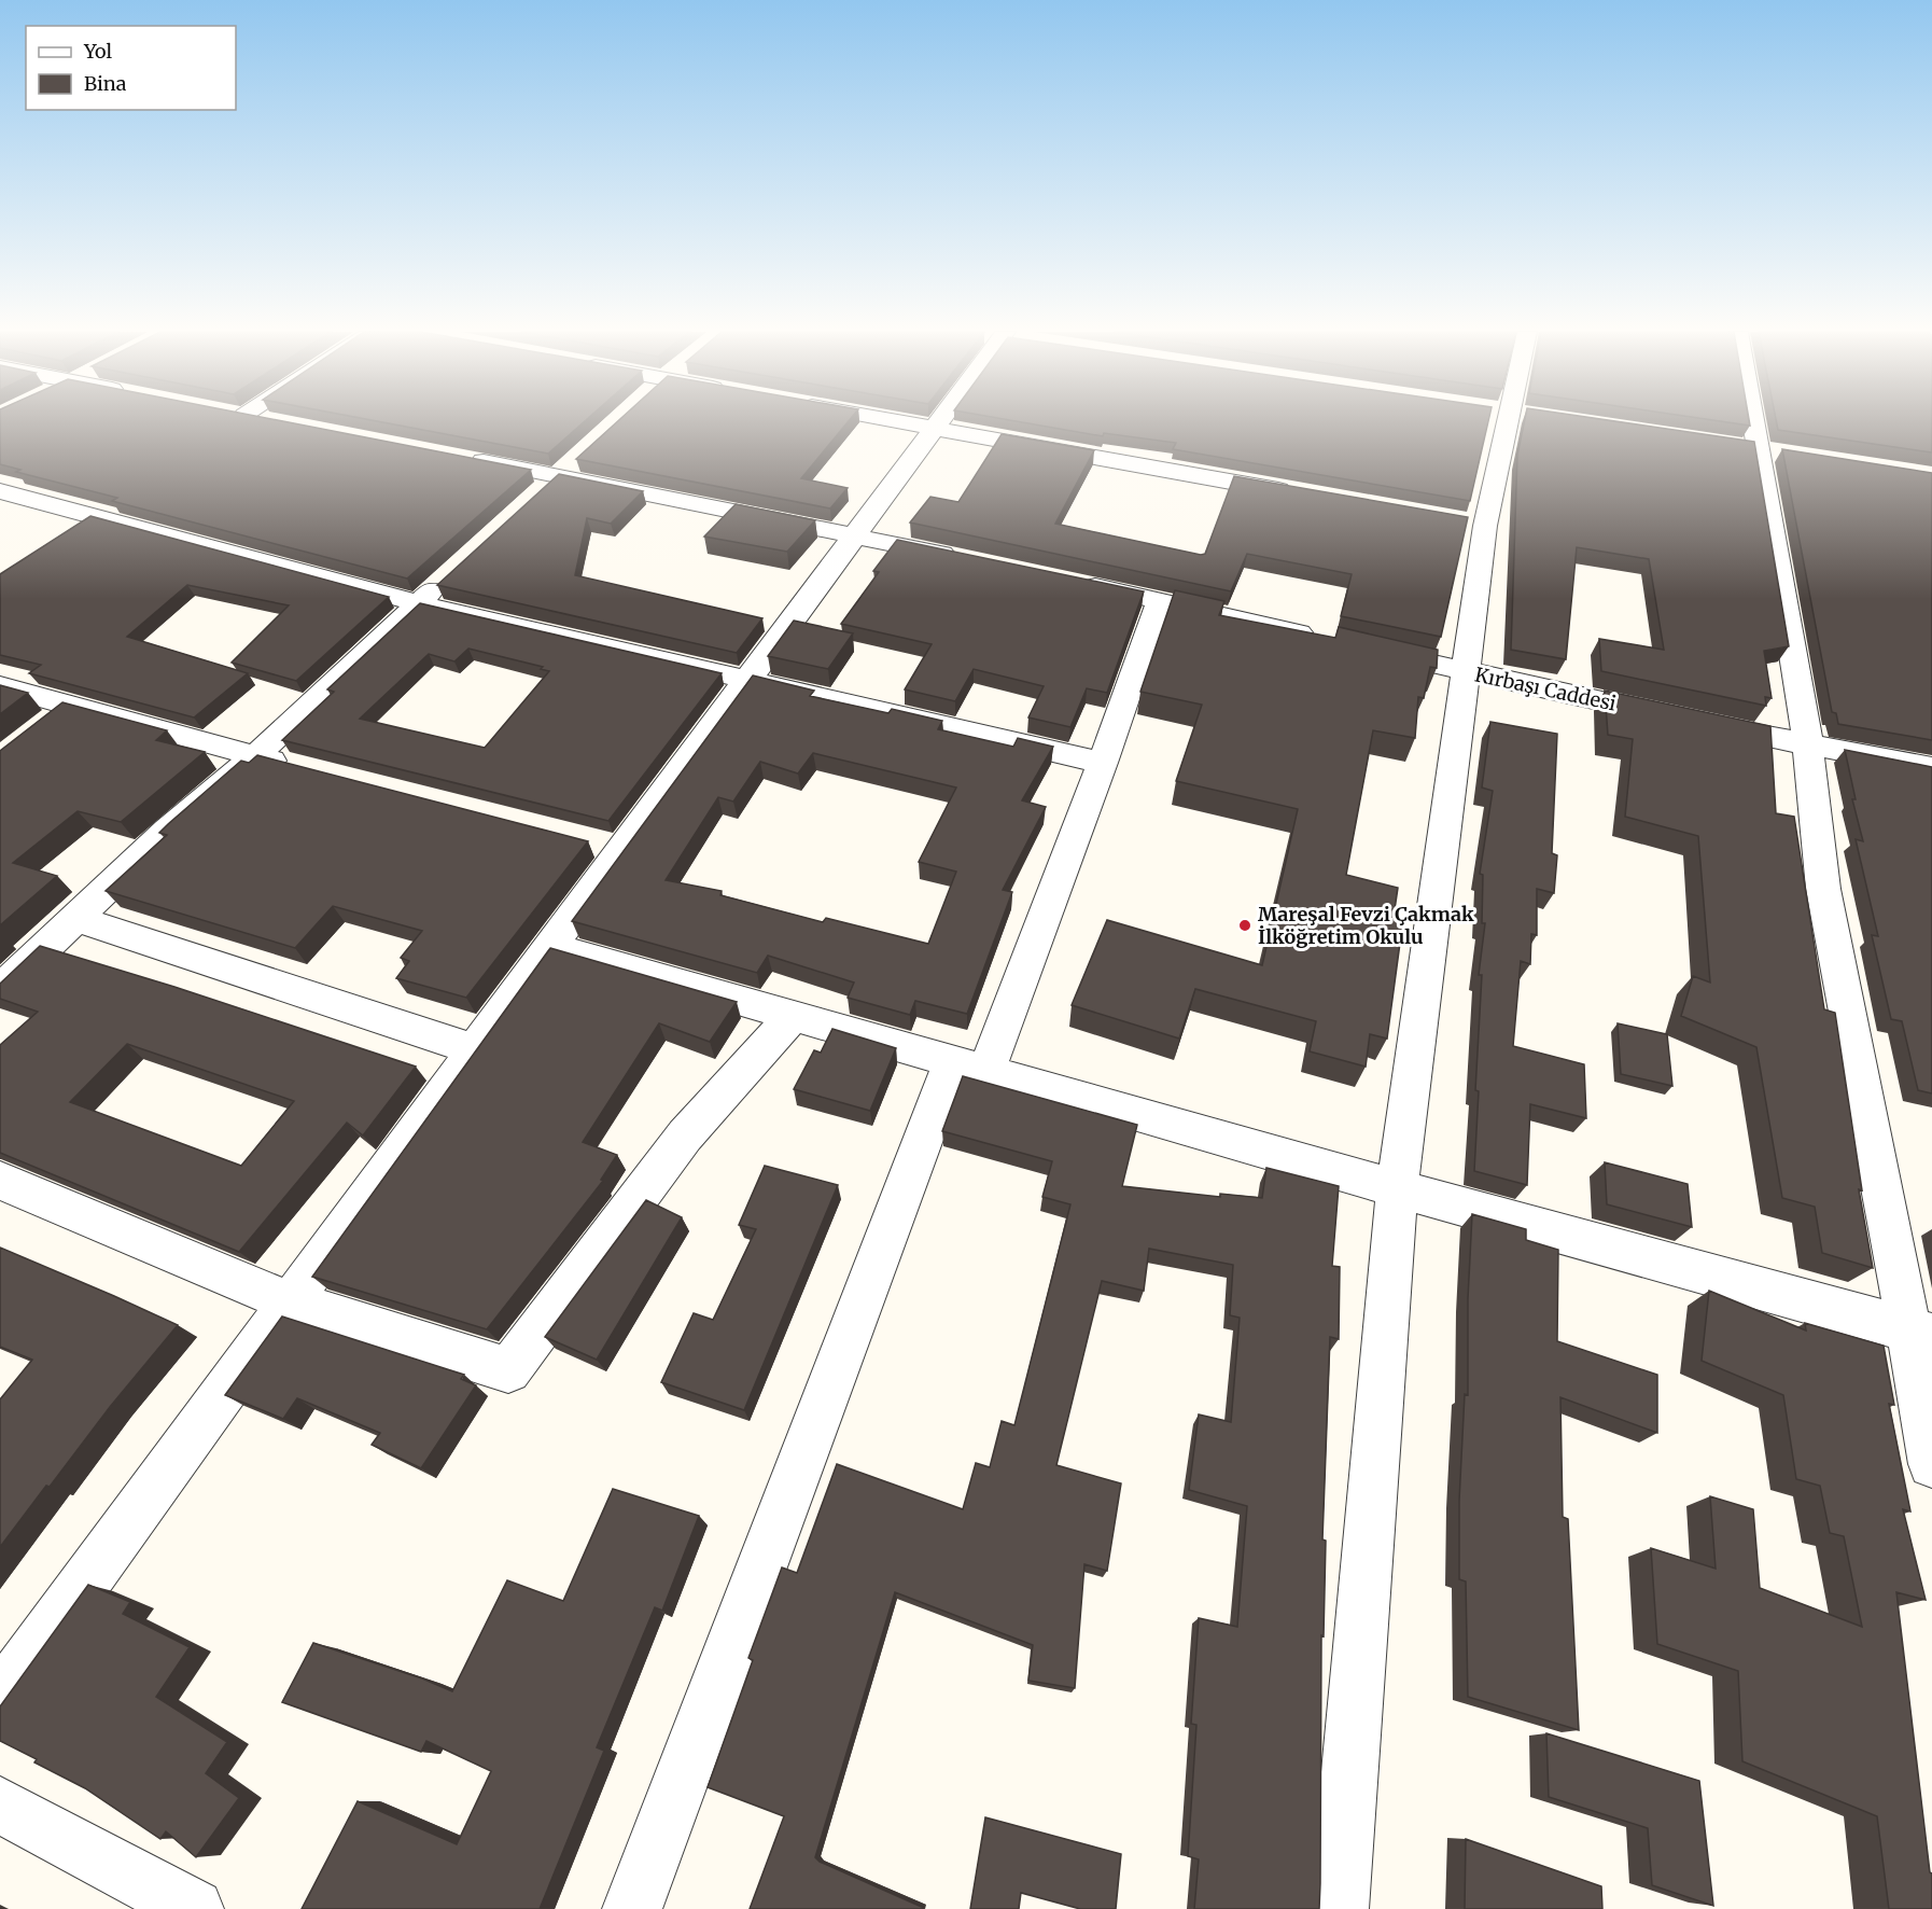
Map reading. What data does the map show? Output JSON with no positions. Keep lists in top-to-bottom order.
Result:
{
  "streets": {
    "street": ["Kırbaşı Caddesi"]
  },
  "places": ["Mareşal Fevzi Çakmak İlköğretim Okulu"],
  "legend": ["Yol", "Bina"]
}
